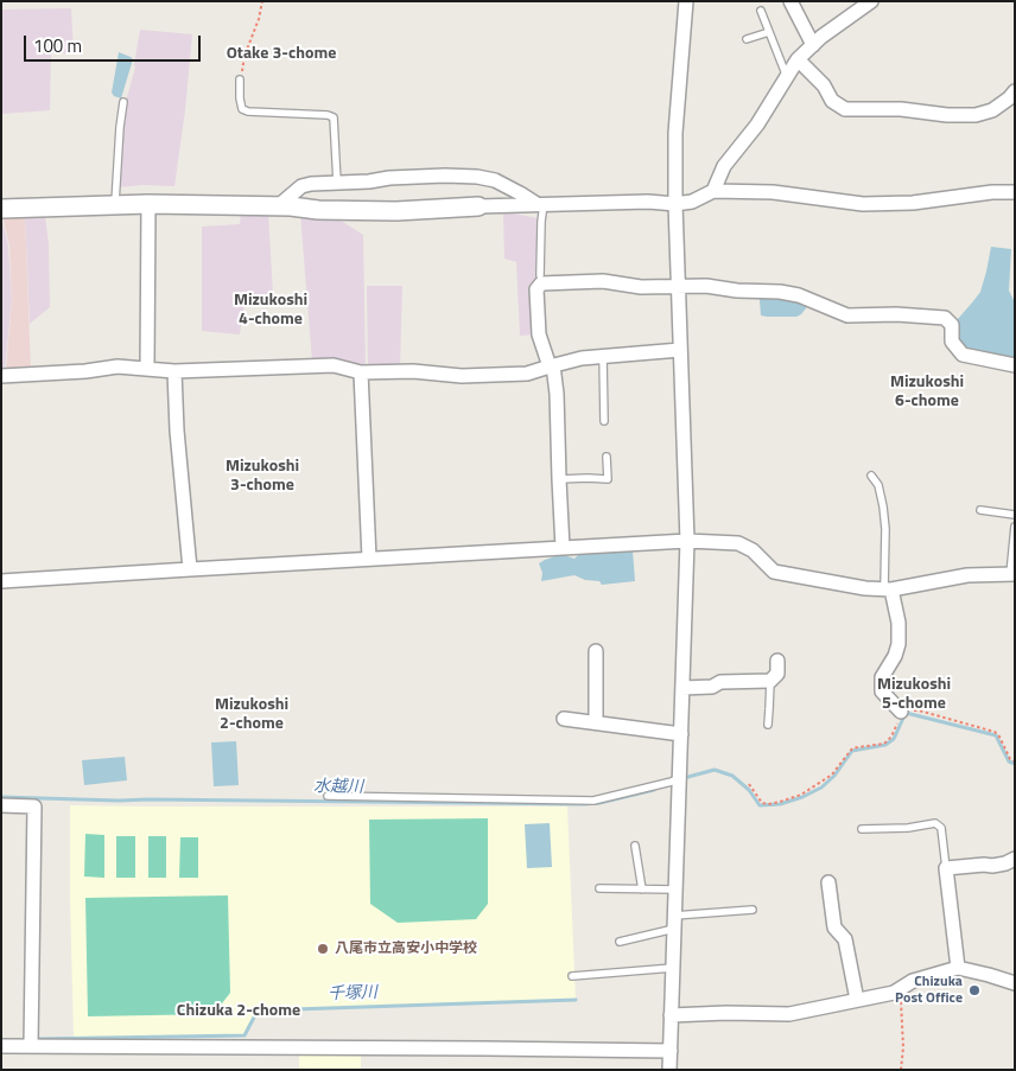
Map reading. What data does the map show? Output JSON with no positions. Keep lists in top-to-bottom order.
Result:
{
  "districts": [
    "Otake 3-chome",
    "Mizukoshi 4-chome",
    "Mizukoshi 6-chome",
    "Mizukoshi 3-chome",
    "Mizukoshi 5-chome",
    "Mizukoshi 2-chome",
    "Chizuka 2-chome"
  ],
  "water": ["水越川", "千塚川"],
  "places": ["八尾市立高安小中学校", "Chizuka Post Office"],
  "scale_bar": "100 m"
}
